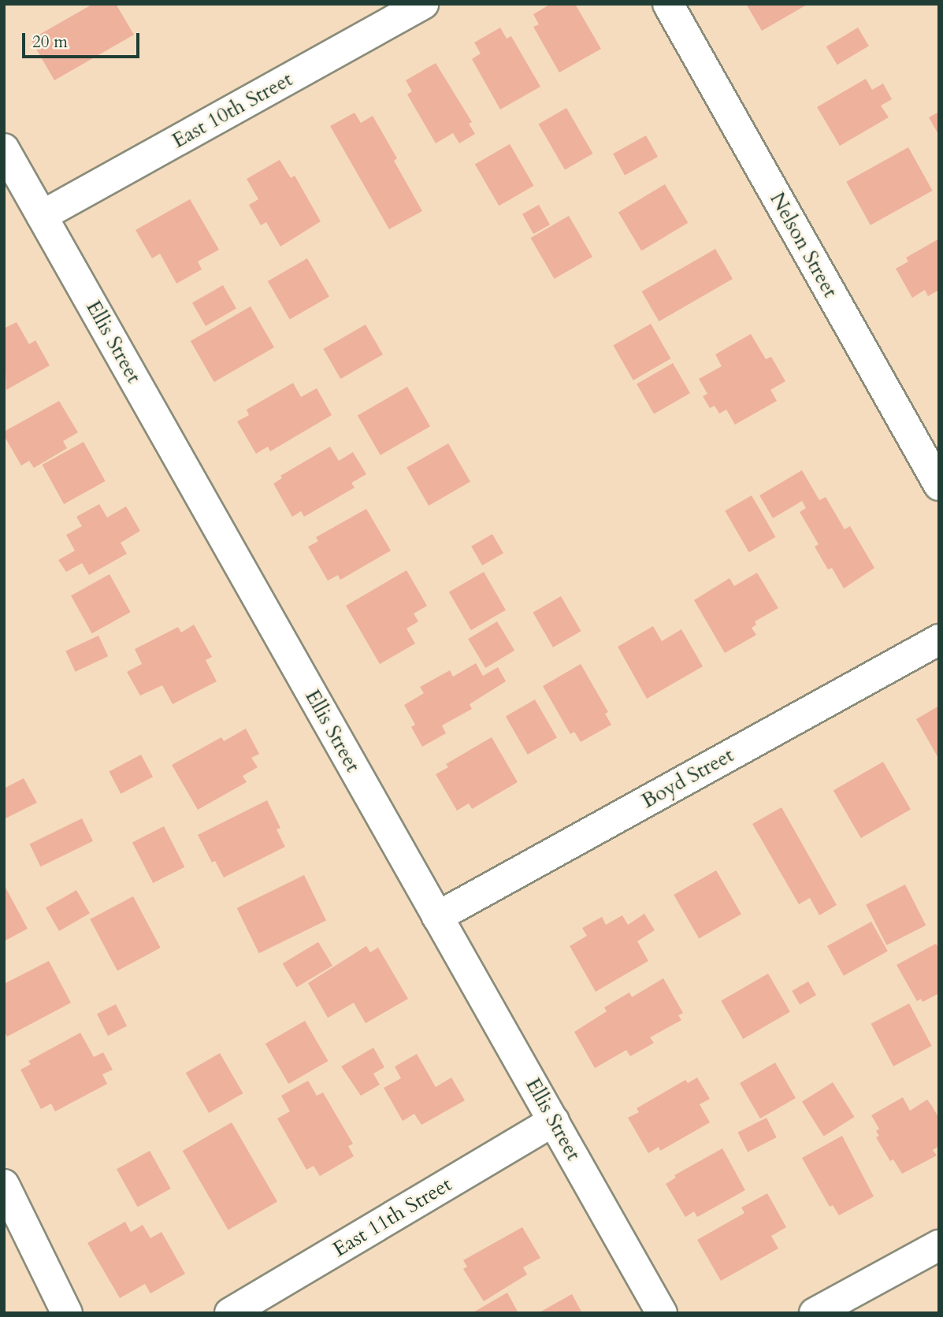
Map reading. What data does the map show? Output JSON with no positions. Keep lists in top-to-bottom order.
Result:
{
  "streets": {
    "street": [
      "East 10th Street",
      "Nelson Street",
      "Ellis Street",
      "Boyd Street",
      "East 11th Street"
    ]
  },
  "crossings": [
    ["East 10th Street", "Ellis Street"],
    ["Ellis Street", "Boyd Street"],
    ["Ellis Street", "East 11th Street"]
  ],
  "scale_bar": "20 m"
}
